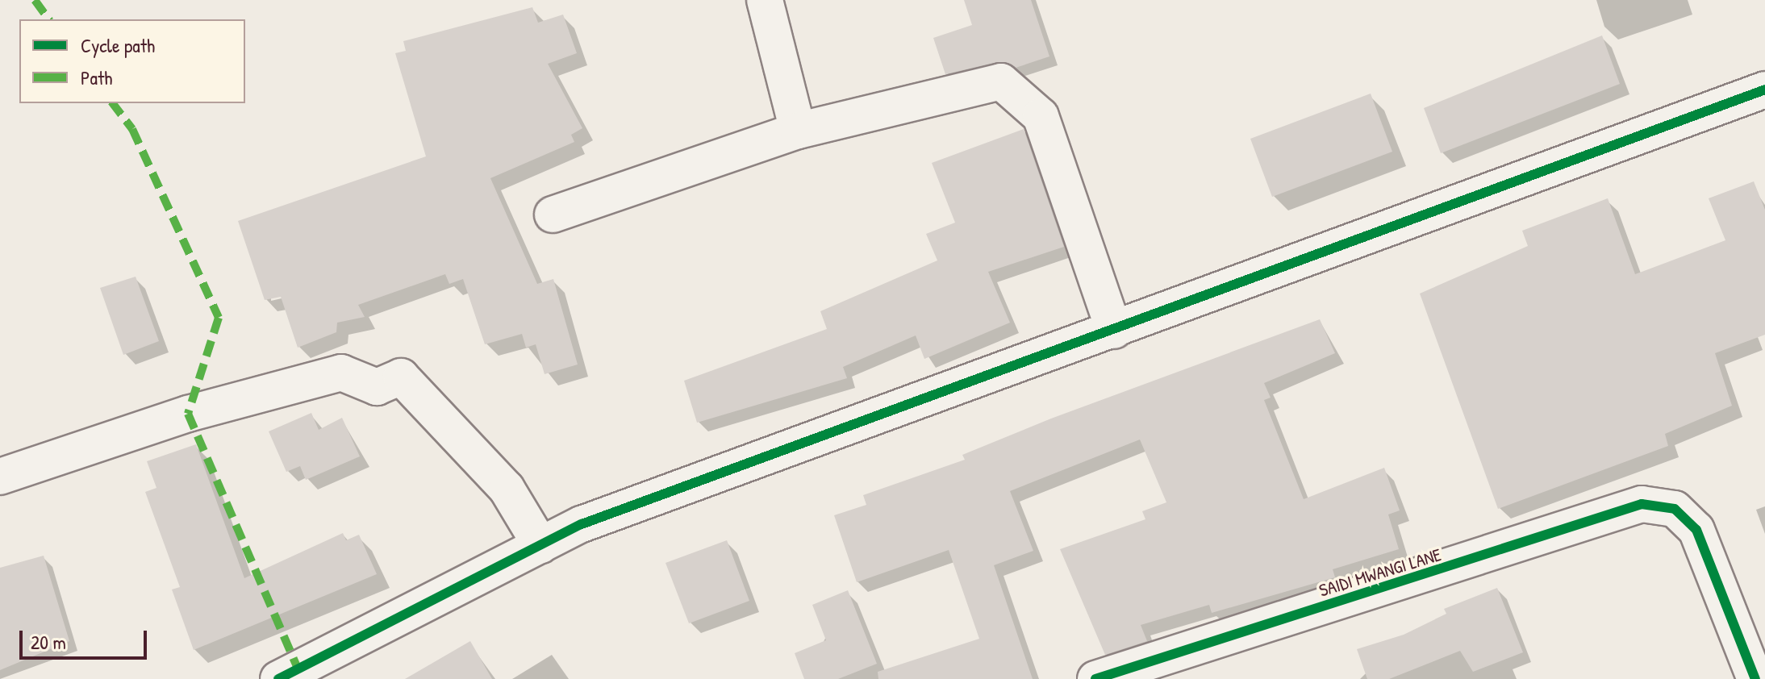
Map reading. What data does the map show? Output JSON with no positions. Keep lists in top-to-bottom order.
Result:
{
  "streets": {
    "street": ["SAIDI MWANGI LANE"]
  },
  "legend": ["Cycle path", "Path"],
  "scale_bar": "20 m"
}
